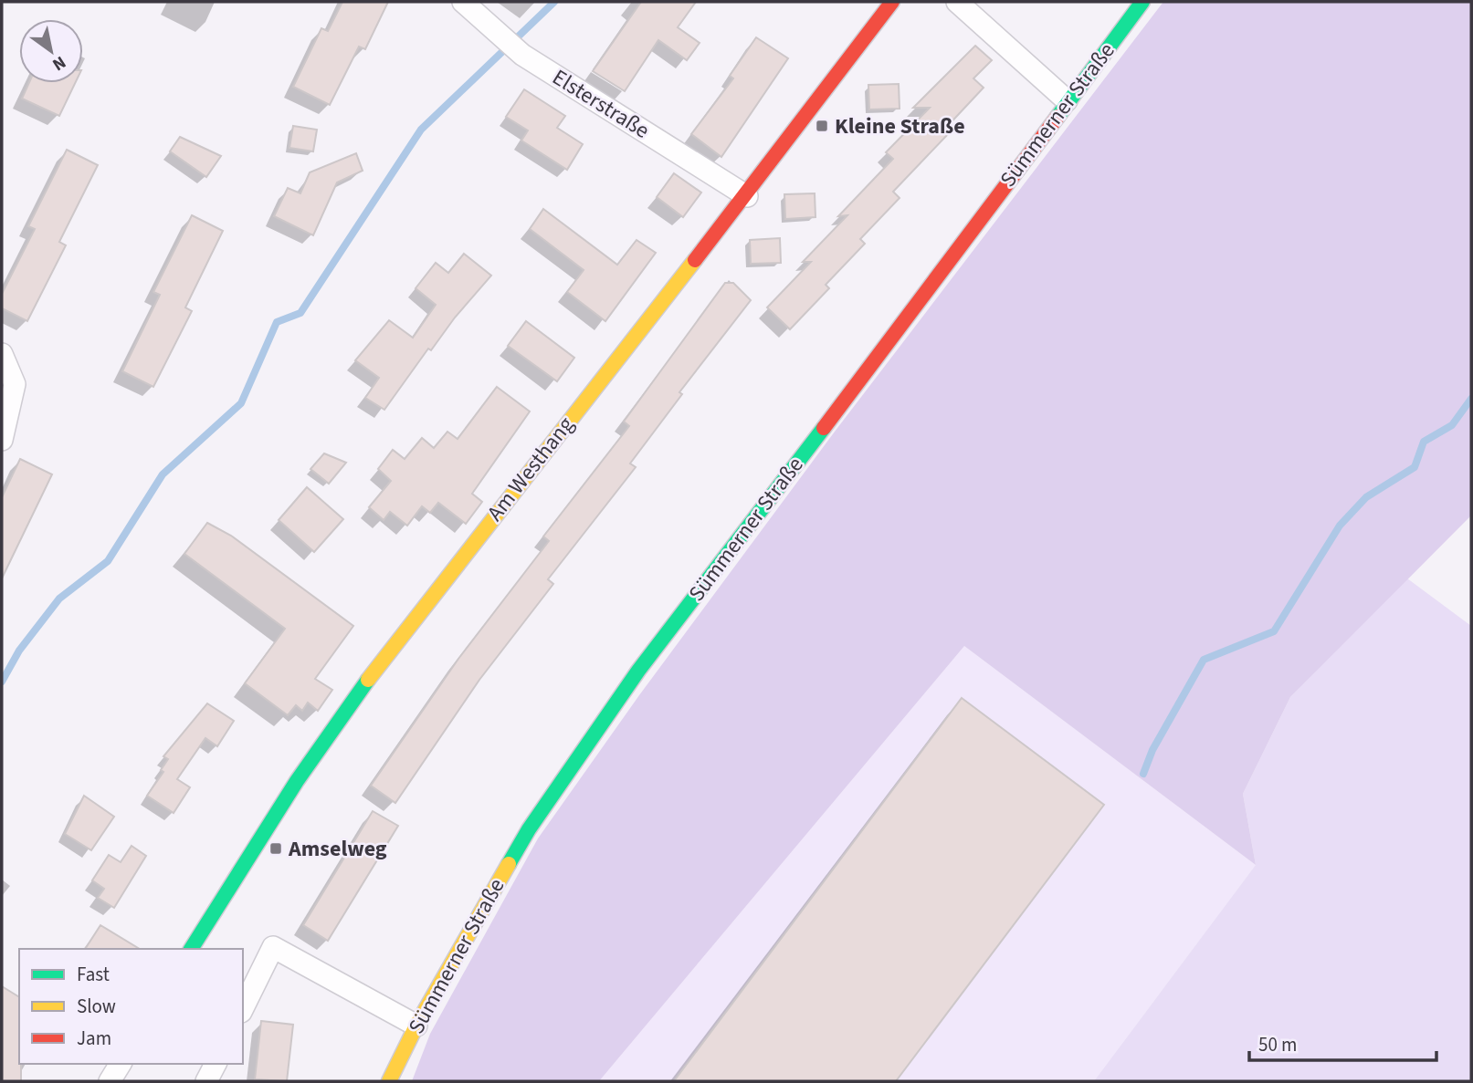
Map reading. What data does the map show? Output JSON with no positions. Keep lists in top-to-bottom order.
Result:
{
  "streets": {
    "main road": ["Sümmerner Straße", "Am Westhang"],
    "street": ["Elsterstraße"]
  },
  "crossings": [
    ["Elsterstraße", "Am Westhang"]
  ],
  "places": {
    "transit": ["Kleine Straße", "Amselweg"]
  },
  "legend": ["Fast", "Slow", "Jam"],
  "scale_bar": "50 m",
  "north": "bottom right"
}
